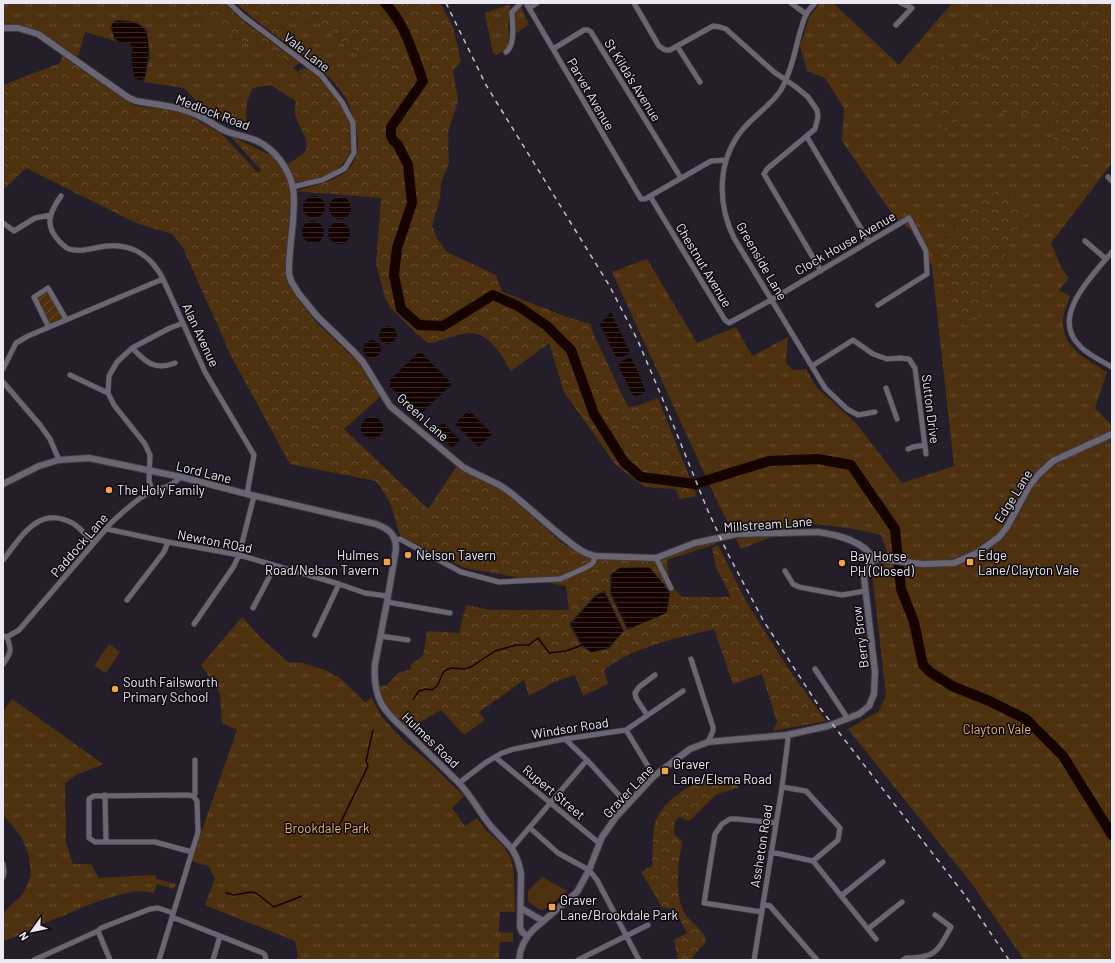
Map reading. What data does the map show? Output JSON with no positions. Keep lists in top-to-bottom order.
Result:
{
  "streets": {
    "street": [
      "Vale Lane",
      "St Kilda's Avenue",
      "Parvet Avenue",
      "Medlock Road",
      "Clock House Avenue",
      "Greenside Lane",
      "Chestnut Avenue",
      "Alan Avenue",
      "Sutton Drive",
      "Green Lane",
      "Lord Lane",
      "Edge Lane",
      "Millstream Lane",
      "Newton ROad",
      "Paddock Lane",
      "Berry Brow",
      "Windsor Road",
      "Hulmes Road",
      "Graver Lane",
      "Rupert Street",
      "Assheton Road"
    ]
  },
  "crossings": [
    ["Vale Lane", "Medlock Road"],
    ["Vale Lane", "Green Lane"],
    ["St Kilda's Avenue", "Parvet Avenue"],
    ["Parvet Avenue", "Chestnut Avenue"],
    ["Medlock Road", "Green Lane"],
    ["Clock House Avenue", "Greenside Lane"],
    ["Clock House Avenue", "Chestnut Avenue"],
    ["Greenside Lane", "Chestnut Avenue"],
    ["Greenside Lane", "Sutton Drive"],
    ["Alan Avenue", "Lord Lane"],
    ["Green Lane", "Millstream Lane"],
    ["Lord Lane", "Paddock Lane"],
    ["Lord Lane", "Hulmes Road"],
    ["Edge Lane", "Millstream Lane"],
    ["Edge Lane", "Berry Brow"],
    ["Millstream Lane", "Berry Brow"],
    ["Newton ROad", "Paddock Lane"],
    ["Newton ROad", "Hulmes Road"],
    ["Berry Brow", "Graver Lane"],
    ["Berry Brow", "Assheton Road"],
    ["Windsor Road", "Hulmes Road"],
    ["Windsor Road", "Rupert Street"],
    ["Hulmes Road", "Graver Lane"],
    ["Graver Lane", "Rupert Street"]
  ],
  "parks": ["Clayton Vale", "Brookdale Park"],
  "places": {
    "other": [
      "The Holy Family",
      "Nelson Tavern",
      "Bay Horse PH (Closed)",
      "South Failsworth Primary School"
    ],
    "transit": [
      "Hulmes Road/Nelson Tavern",
      "Edge Lane/Clayton Vale",
      "Graver Lane/Elsma Road",
      "Graver Lane/Brookdale Park"
    ]
  },
  "north": "bottom left"
}
